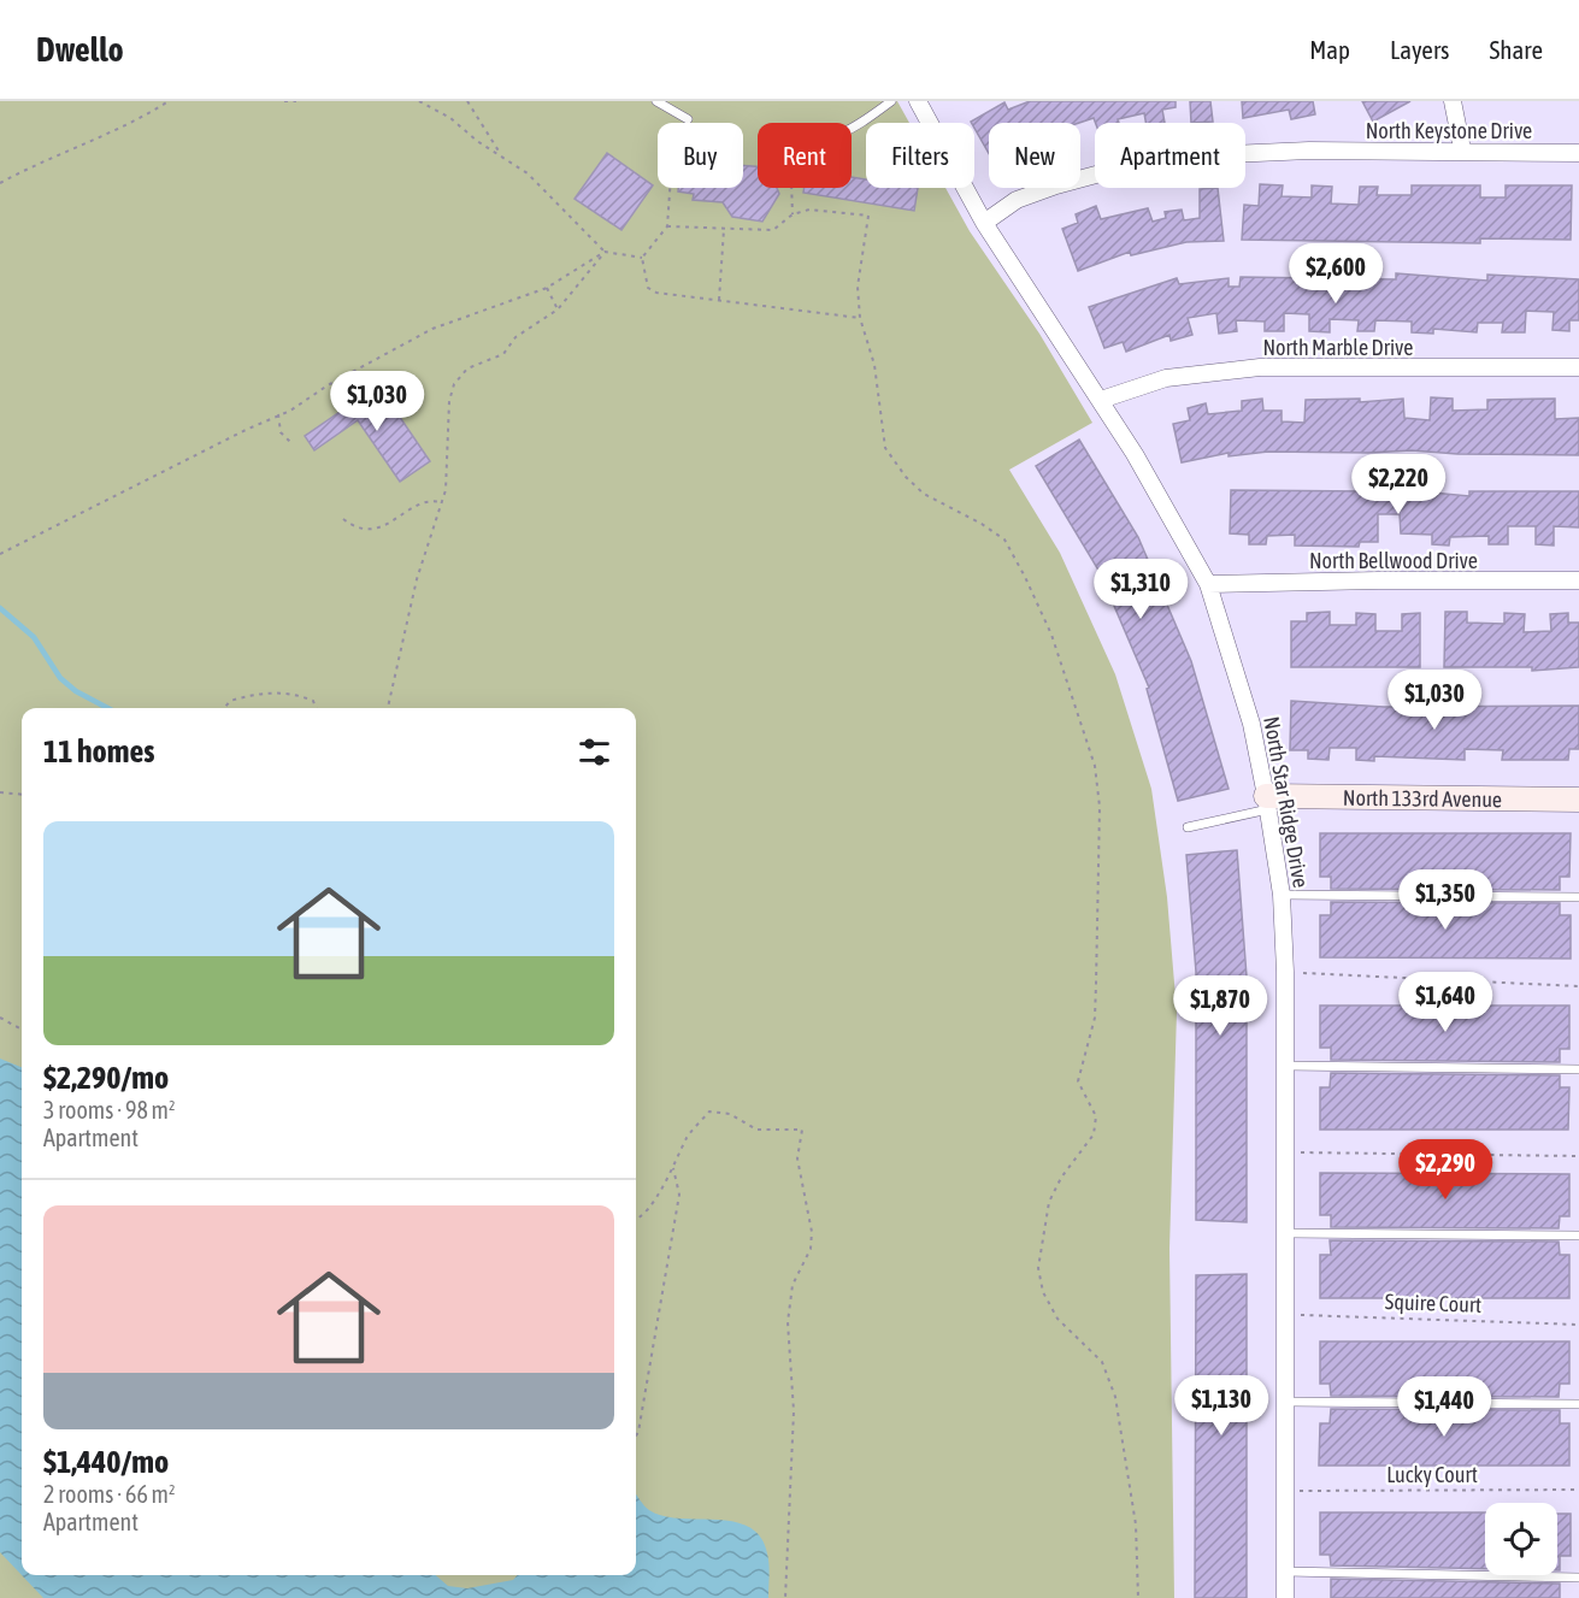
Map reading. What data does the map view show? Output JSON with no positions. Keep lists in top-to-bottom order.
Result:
{
  "streets": {
    "street": [
      "North Keystone Drive",
      "North Marble Drive",
      "North Bellwood Drive",
      "North 133rd Avenue",
      "North Star Ridge Drive"
    ],
    "path": ["Squire Court", "Lucky Court"]
  },
  "crossings": [
    ["North Keystone Drive", "North Star Ridge Drive"],
    ["North Marble Drive", "North Star Ridge Drive"],
    ["North Bellwood Drive", "North Star Ridge Drive"],
    ["North 133rd Avenue", "North Star Ridge Drive"],
    ["North Star Ridge Drive", "Squire Court"],
    ["North Star Ridge Drive", "Lucky Court"]
  ],
  "page": {
    "header": "Dwello",
    "nav": ["Map", "Layers", "Share"],
    "chip": [
      "Buy",
      "Rent",
      "Filters",
      "New",
      "Apartment"
    ],
    "price": [
      "$2,600",
      "$1,030",
      "$2,220",
      "$1,310",
      "$1,030",
      "$1,350",
      "$1,640",
      "$1,870",
      "$2,290",
      "$1,130",
      "$1,440"
    ],
    "heading": "11 homes",
    "list": [
      {
        "name": "$2,290/mo",
        "note": "3 rooms · 98 m² · Apartment"
      },
      {
        "name": "$1,440/mo",
        "note": "2 rooms · 66 m² · Apartment"
      }
    ]
  }
}
